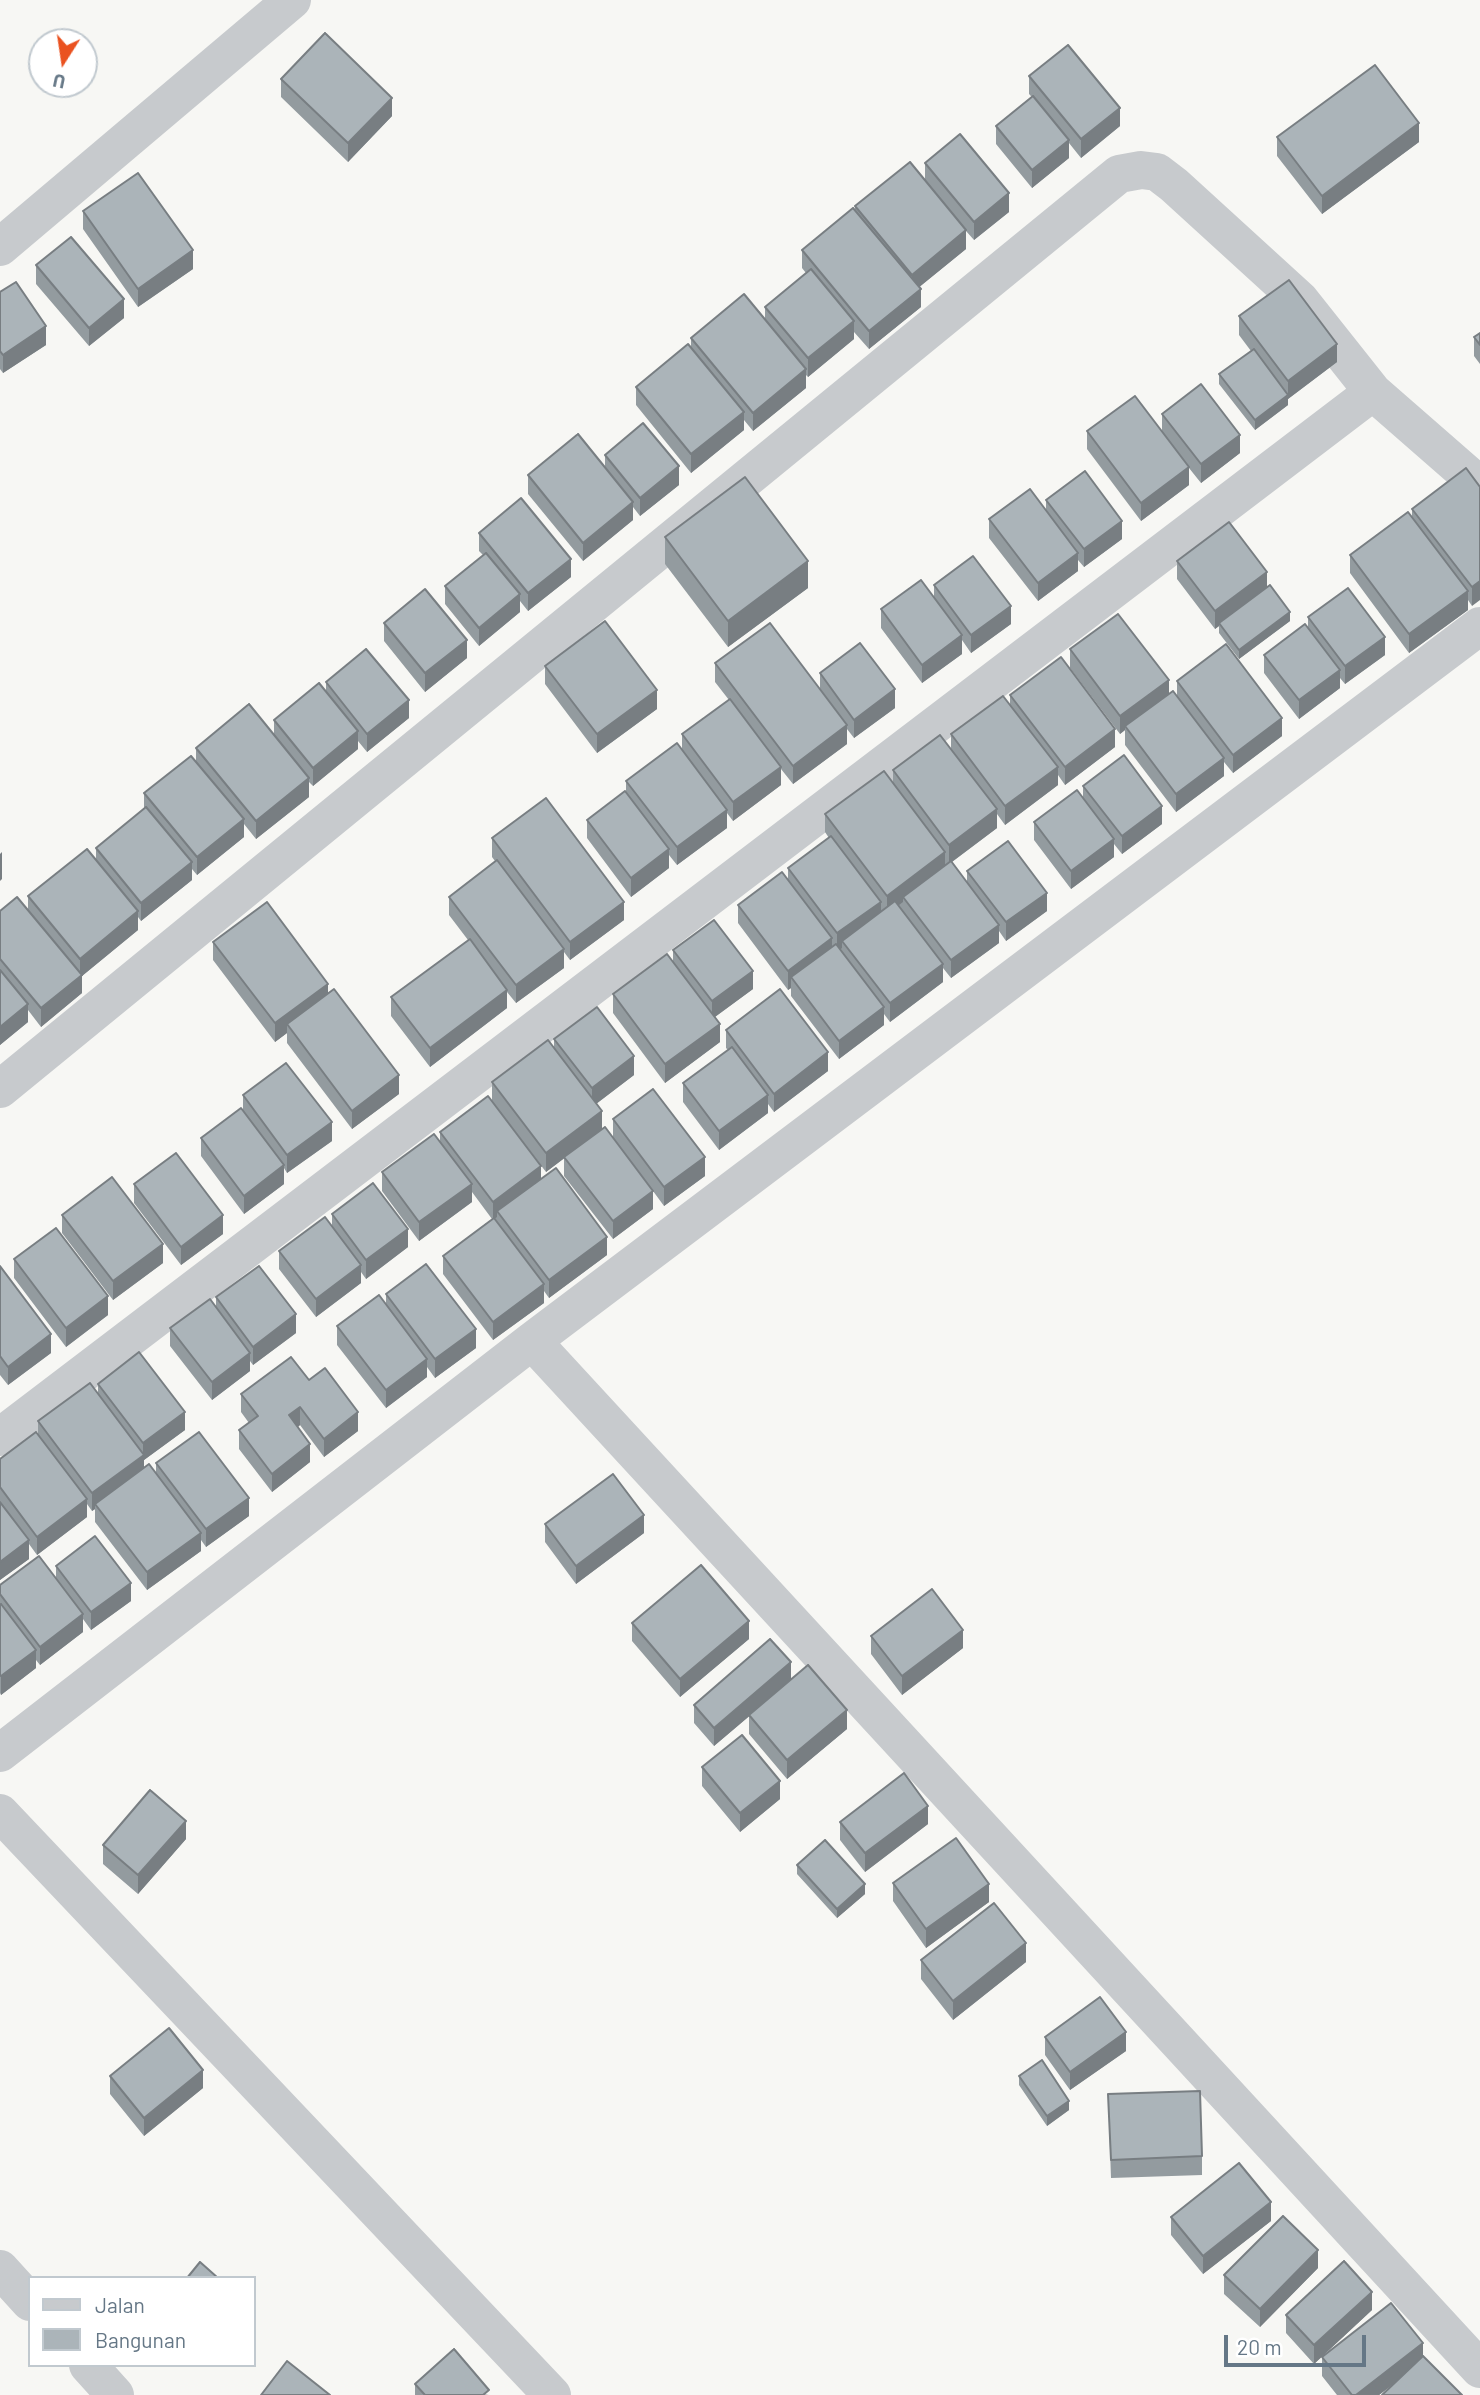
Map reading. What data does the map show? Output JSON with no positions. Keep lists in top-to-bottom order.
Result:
{
  "legend": ["Jalan", "Bangunan"],
  "scale_bar": "20 m",
  "north": "bottom"
}
